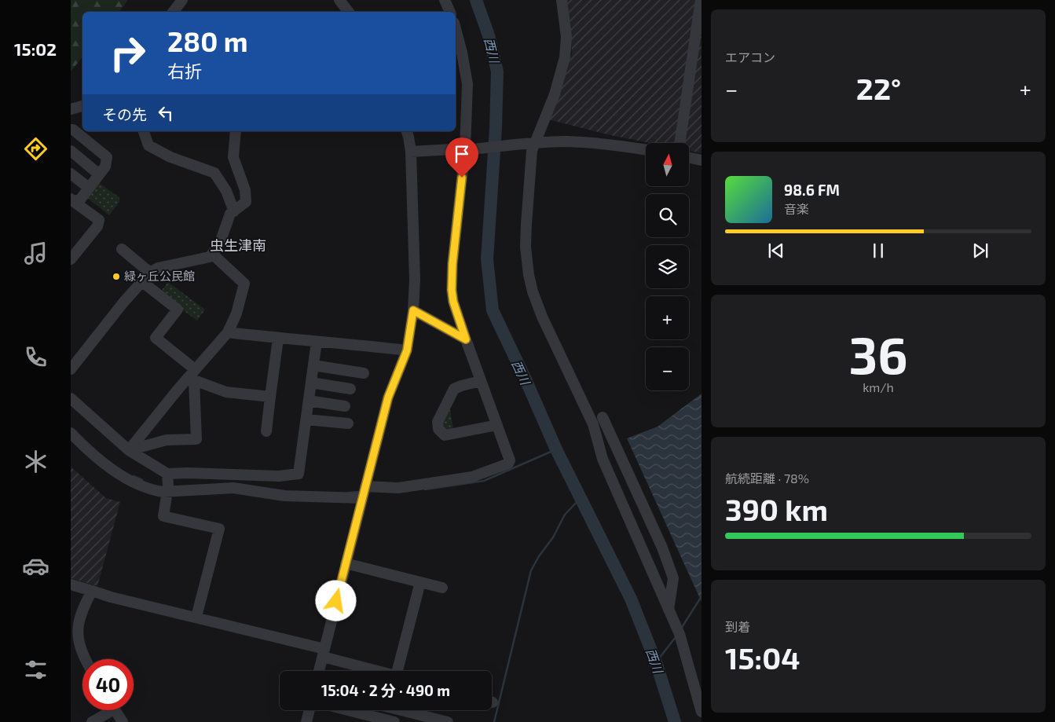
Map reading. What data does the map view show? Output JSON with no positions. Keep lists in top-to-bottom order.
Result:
{
  "districts": ["虫生津南"],
  "water": ["西川"],
  "places": ["緑ヶ丘公民館"],
  "north": "top",
  "page": {
    "tabs": "15:02",
    "tile": [
      "エアコン",
      ["36", "km/h"],
      ["航続距離 · 78%", "390 km"],
      ["到着", "15:04"]
    ],
    "turn": ["280 m", "右折"],
    "heat": ["−", "22°", "+"],
    "then": "その先",
    "map_buttons": ["+", "−"],
    "song": ["98.6 FM", "音楽"],
    "limit": "40",
    "trip": "15:04 · 2 分 · 490 m"
  }
}
